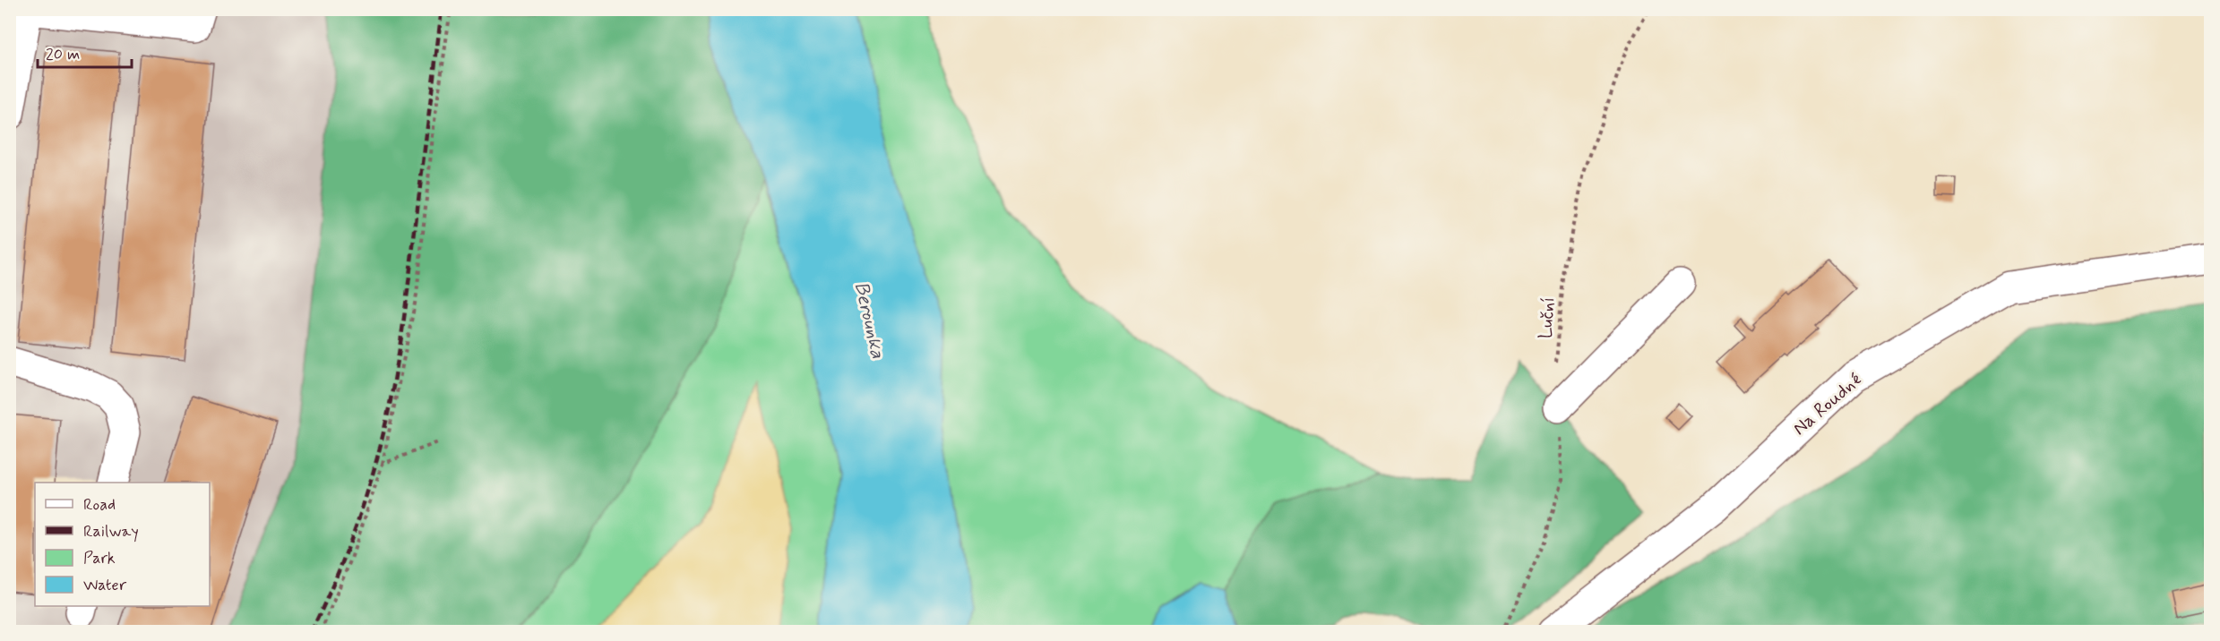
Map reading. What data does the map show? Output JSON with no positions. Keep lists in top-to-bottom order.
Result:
{
  "streets": {
    "street": ["Na Roudné"],
    "path": ["Luční"]
  },
  "water": ["Berounka"],
  "legend": [
    "Road",
    "Railway",
    "Park",
    "Water"
  ],
  "scale_bar": "20 m"
}
